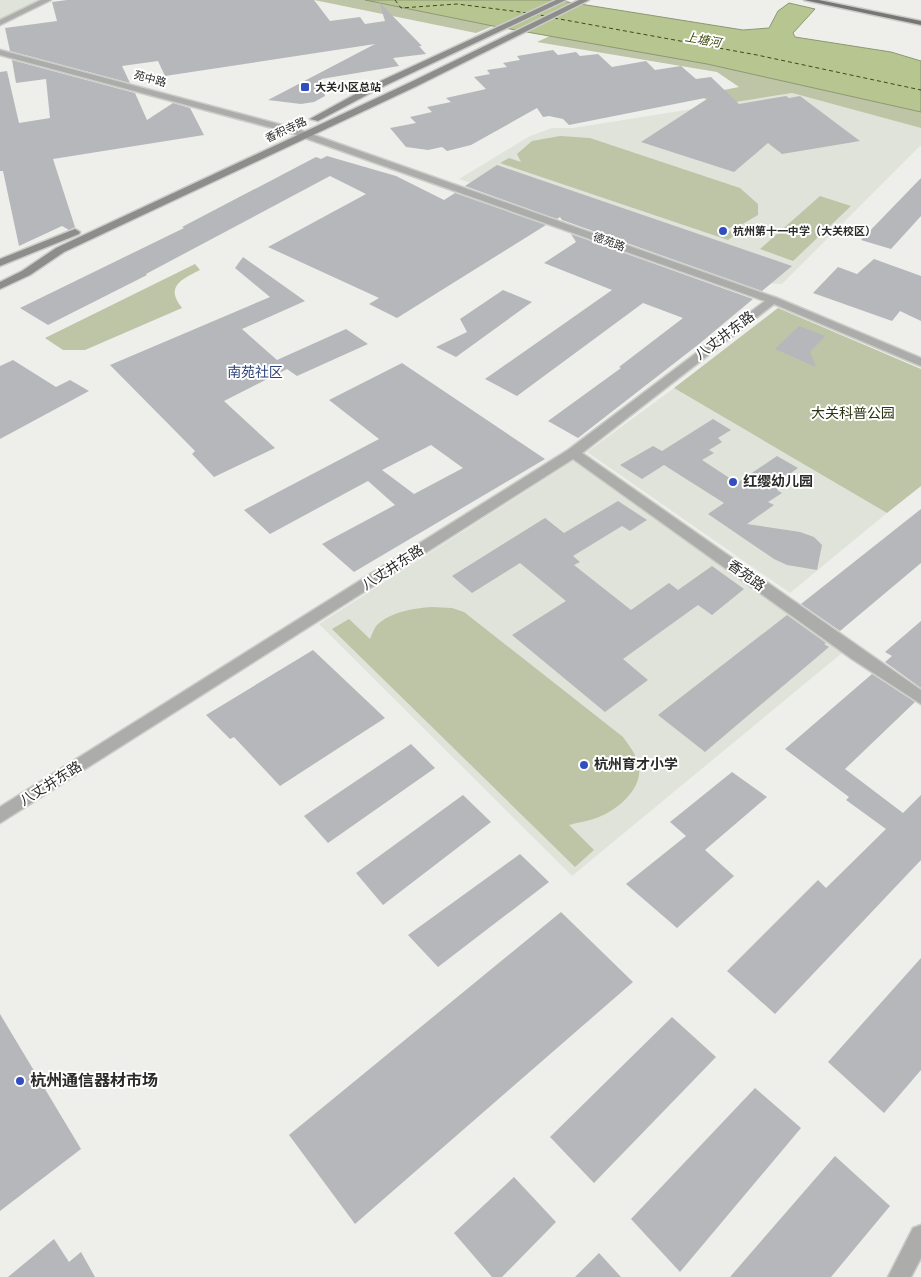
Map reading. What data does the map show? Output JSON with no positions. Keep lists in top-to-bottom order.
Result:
{
  "streets": {
    "main road": ["香积寺路"],
    "street": [
      "苑中路",
      "德苑路",
      "八丈井东路",
      "香苑路"
    ]
  },
  "crossings": [
    ["苑中路", "香积寺路"],
    ["苑中路", "德苑路"],
    ["香积寺路", "德苑路"],
    ["德苑路", "八丈井东路"],
    ["八丈井东路", "香苑路"]
  ],
  "districts": ["南苑社区"],
  "water": ["上塘河"],
  "parks": ["大关科普公园"],
  "places": {
    "transit": ["大关小区总站"],
    "other": [
      "杭州第十一中学（大关校区）",
      "红缨幼儿园",
      "杭州育才小学",
      "杭州通信器材市场"
    ]
  }
}
